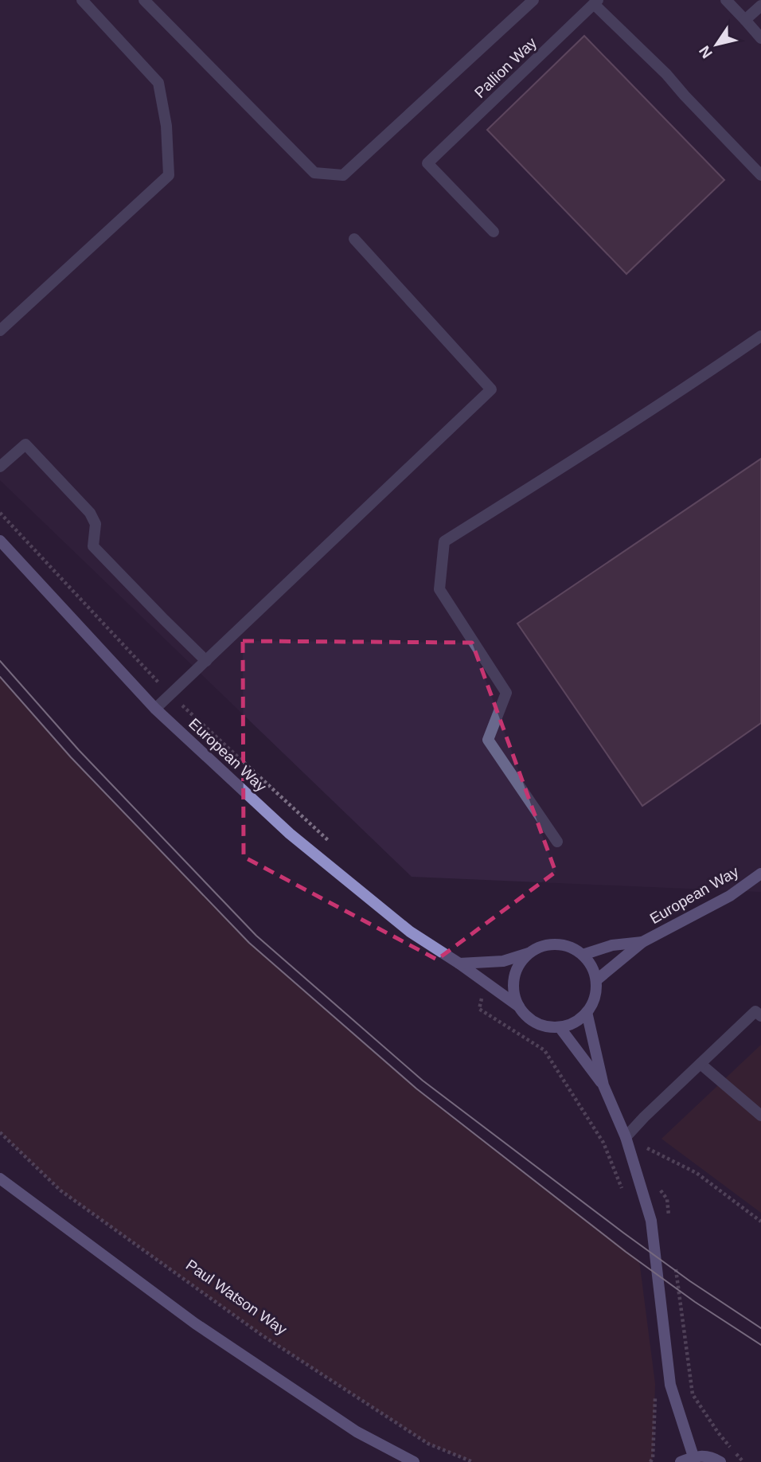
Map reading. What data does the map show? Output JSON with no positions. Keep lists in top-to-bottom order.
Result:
{
  "streets": {
    "main road": ["European Way"],
    "lane": ["Pallion Way"],
    "path": ["Paul Watson Way"]
  },
  "north": "bottom left"
}
